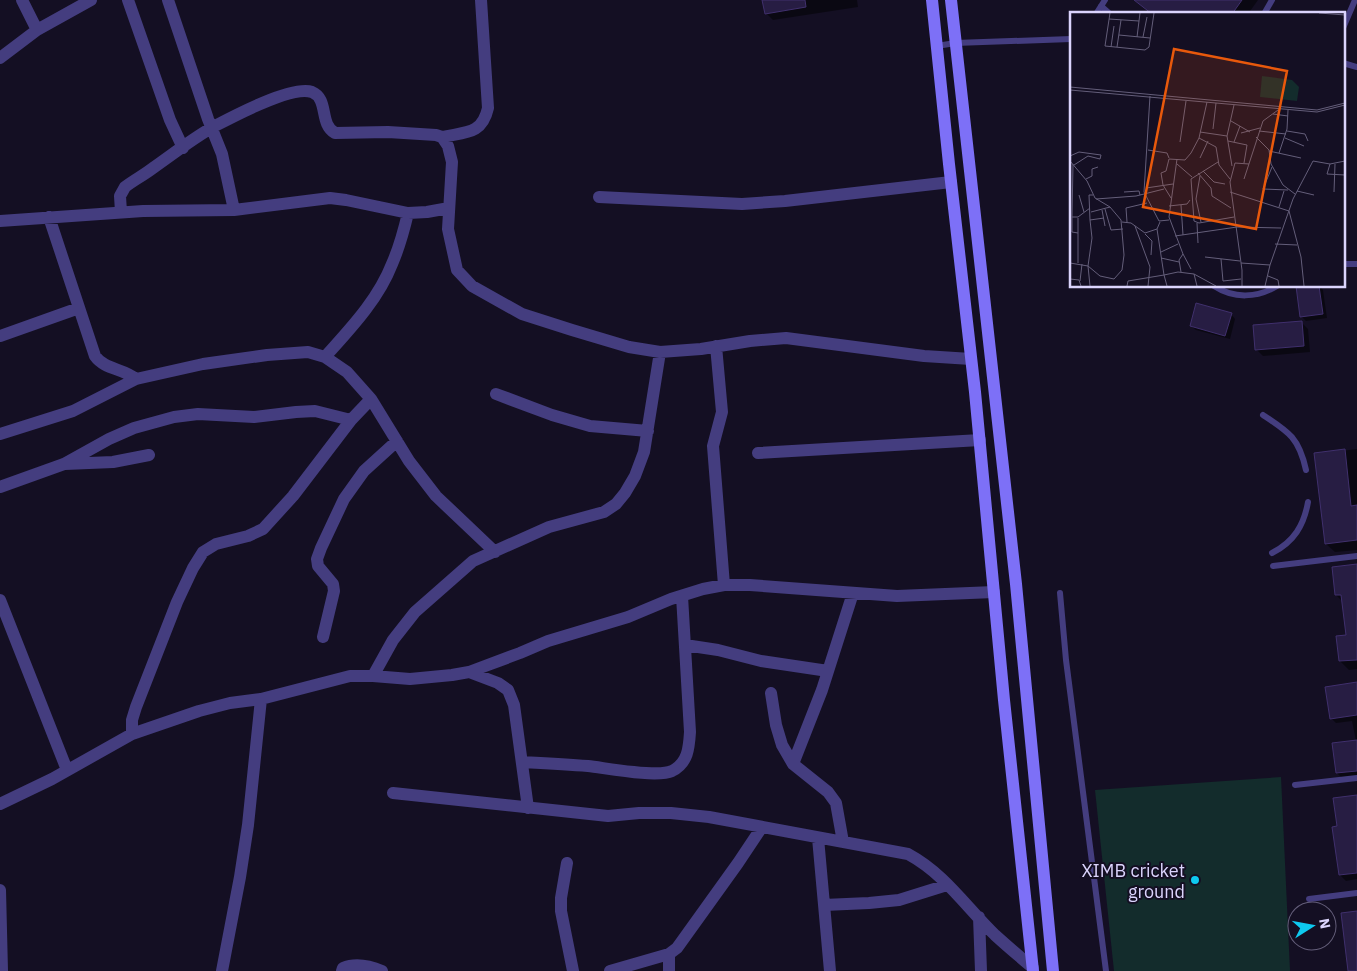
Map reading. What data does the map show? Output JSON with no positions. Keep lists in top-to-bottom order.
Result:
{
  "places": ["XIMB cricket ground"],
  "north": "right"
}
